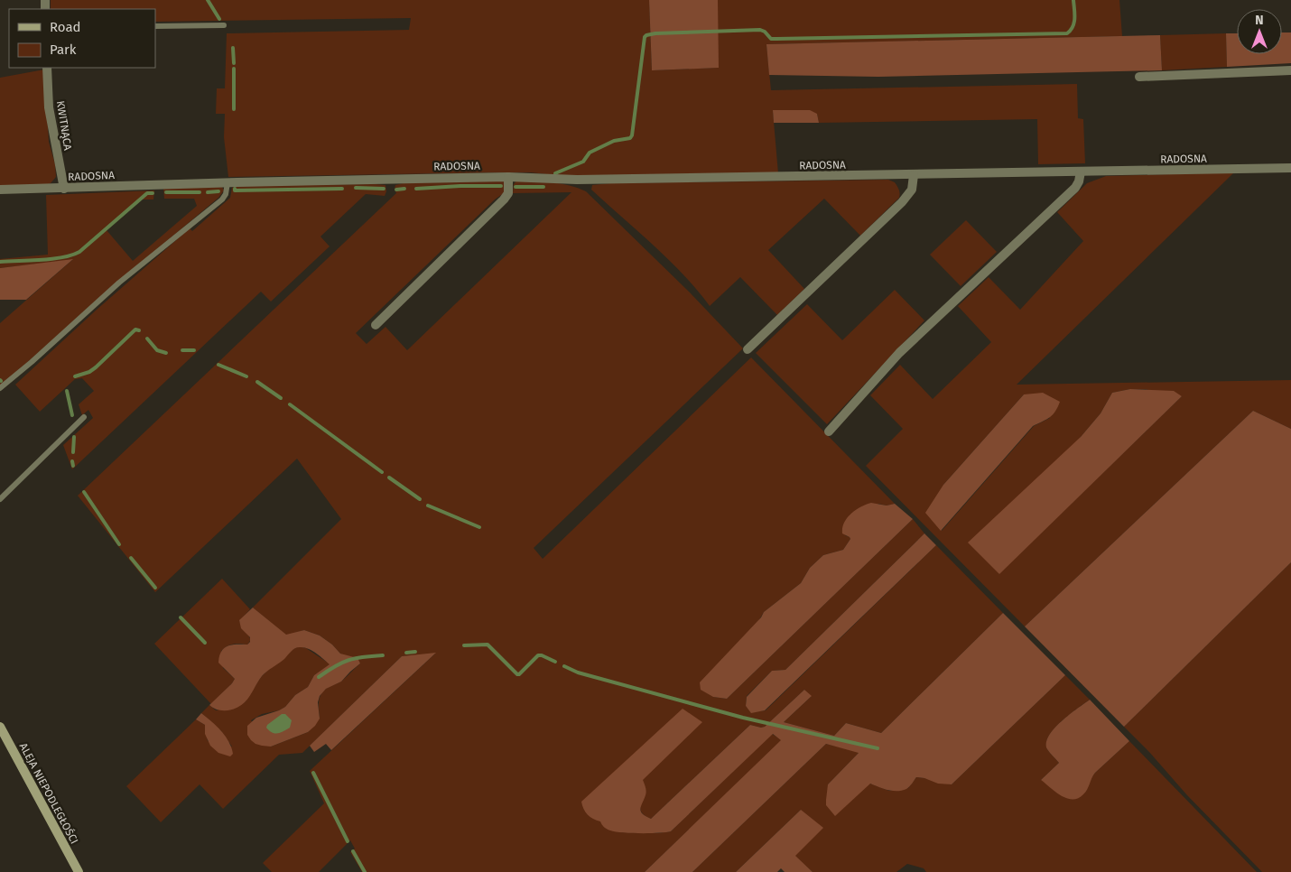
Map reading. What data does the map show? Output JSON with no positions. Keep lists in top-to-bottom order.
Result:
{
  "streets": {
    "street": ["KWITNĄCA", "RADOSNA", "ALEJA NIEPODLEGŁOŚCI"]
  },
  "crossings": [
    ["KWITNĄCA", "RADOSNA"]
  ],
  "legend": ["Road", "Park"],
  "north": "top"
}
